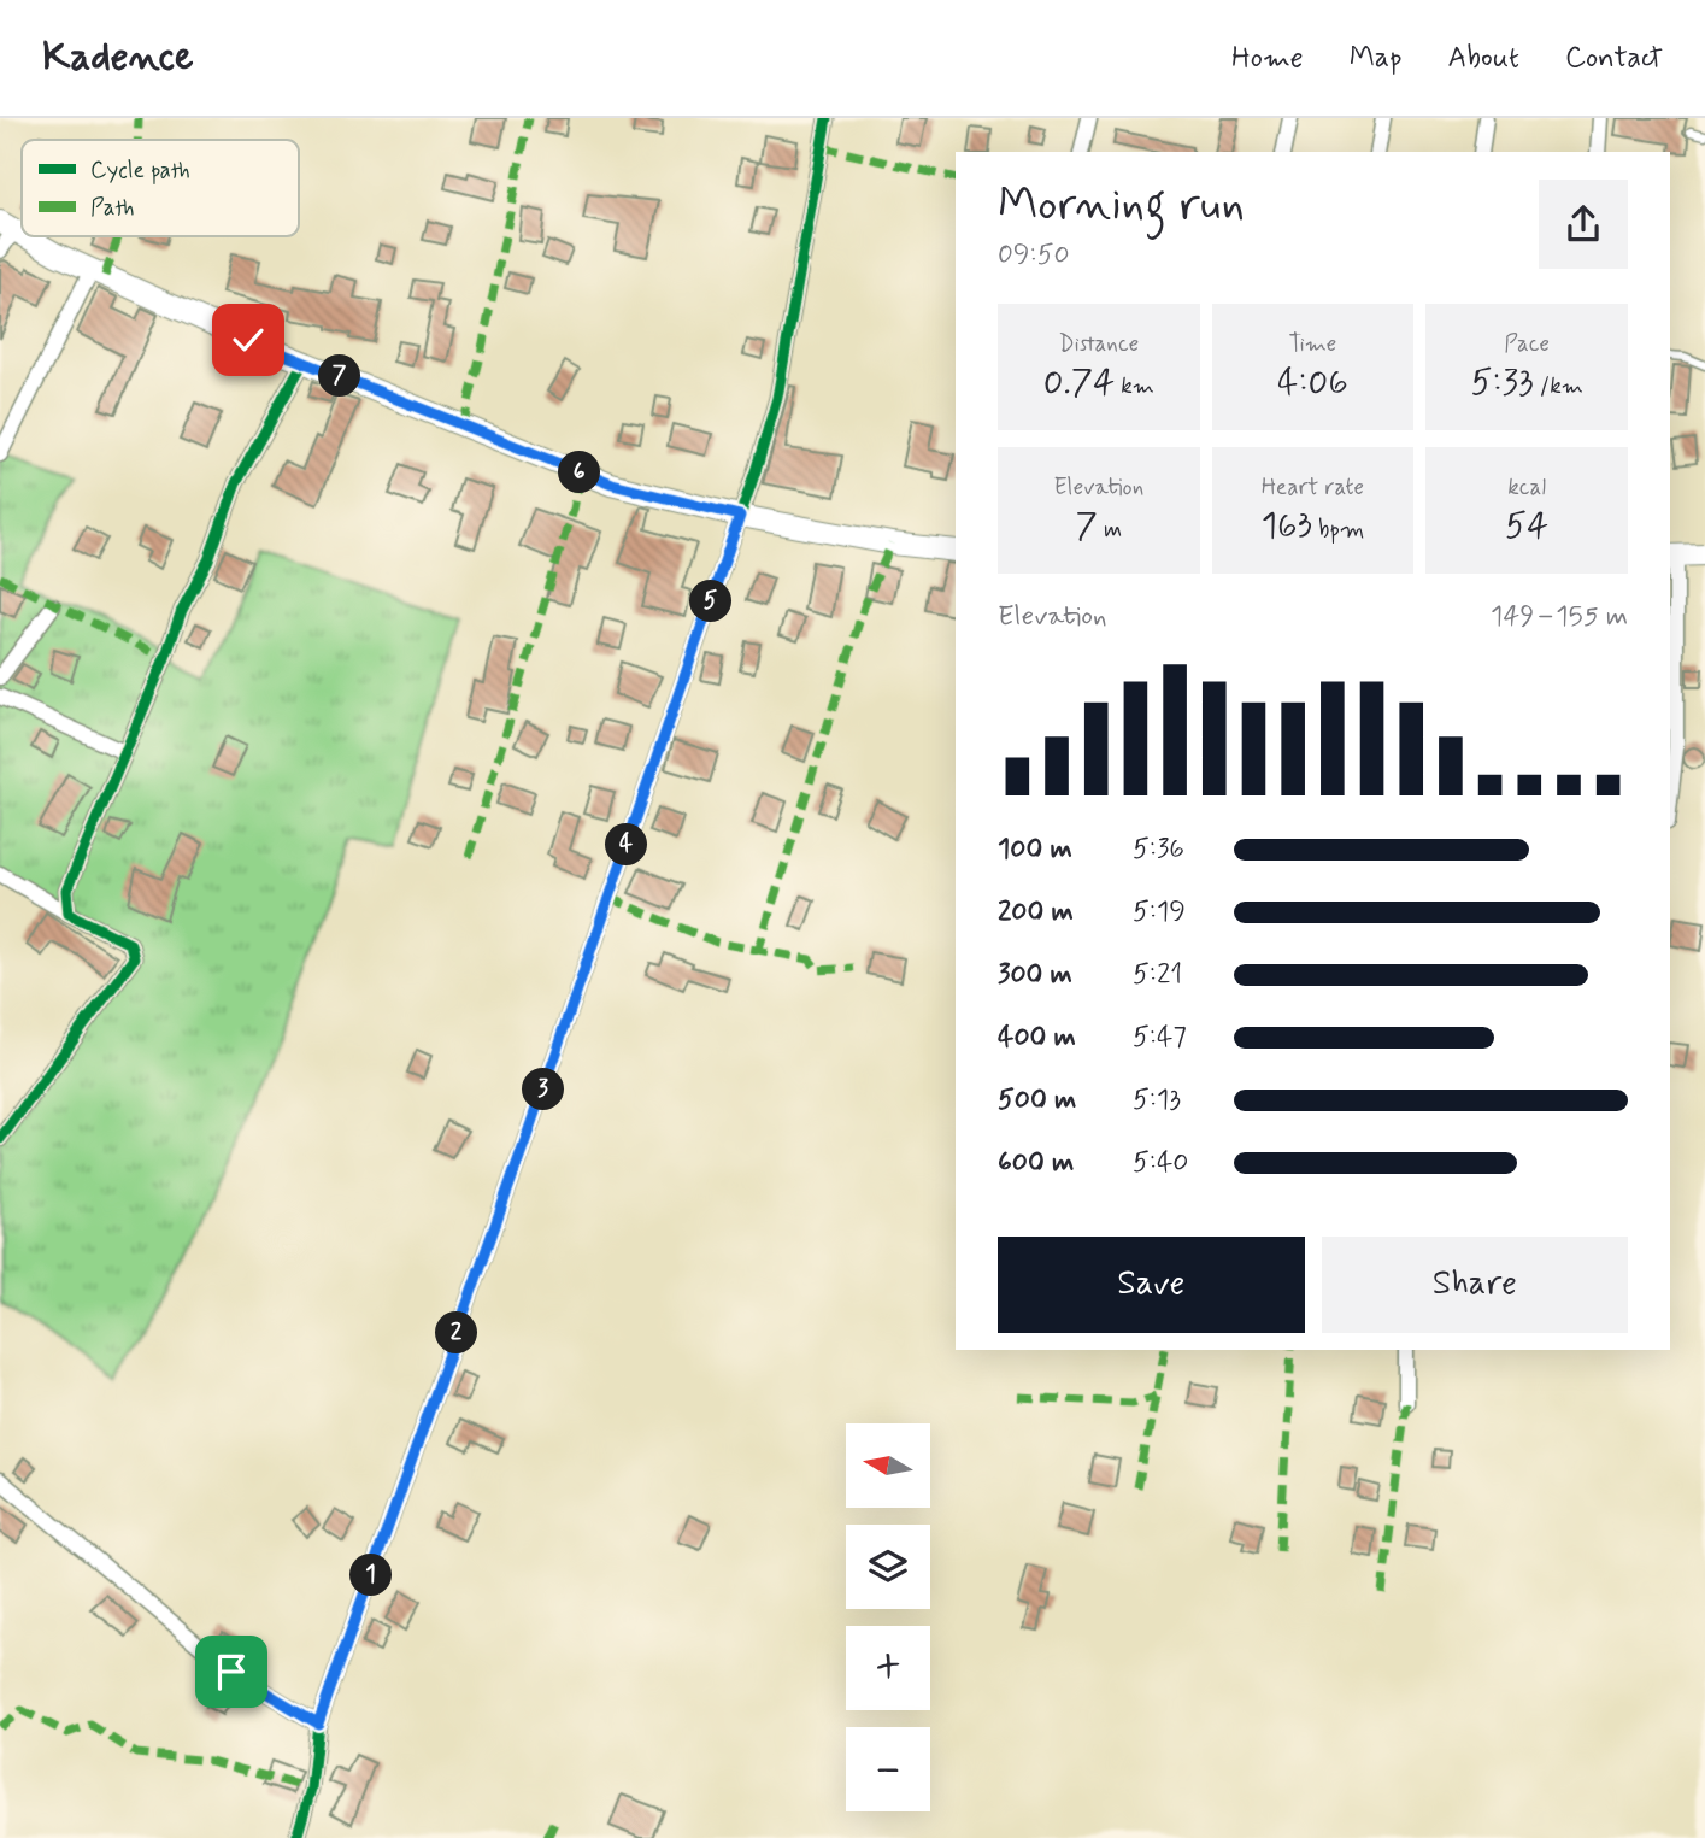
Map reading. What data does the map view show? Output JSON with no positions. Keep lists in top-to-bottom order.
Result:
{
  "legend": ["Cycle path", "Path"],
  "north": "left",
  "page": {
    "header": "Kadence",
    "nav": [
      "Home",
      "Map",
      "About",
      "Contact"
    ],
    "heading": ["Morning run", "09:50"],
    "stats": [
      ["Distance", "0.74 km"],
      ["Time", "4:06"],
      ["Pace", "5:33 /km"],
      ["Elevation", "7 m"],
      ["Heart rate", "163 bpm"],
      ["kcal", "54"]
    ],
    "pins": [
      "7",
      "6",
      "5",
      "4",
      "3",
      "2",
      "1"
    ],
    "chart": ["Elevation", "149–155 m"],
    "list": [
      {
        "name": "100 m",
        "note": "5:36"
      },
      {
        "name": "200 m",
        "note": "5:19"
      },
      {
        "name": "300 m",
        "note": "5:21"
      },
      {
        "name": "400 m",
        "note": "5:47"
      },
      {
        "name": "500 m",
        "note": "5:13"
      },
      {
        "name": "600 m",
        "note": "5:40"
      }
    ],
    "buttons": ["Save", "Share"],
    "map_buttons": ["+", "−"]
  }
}
